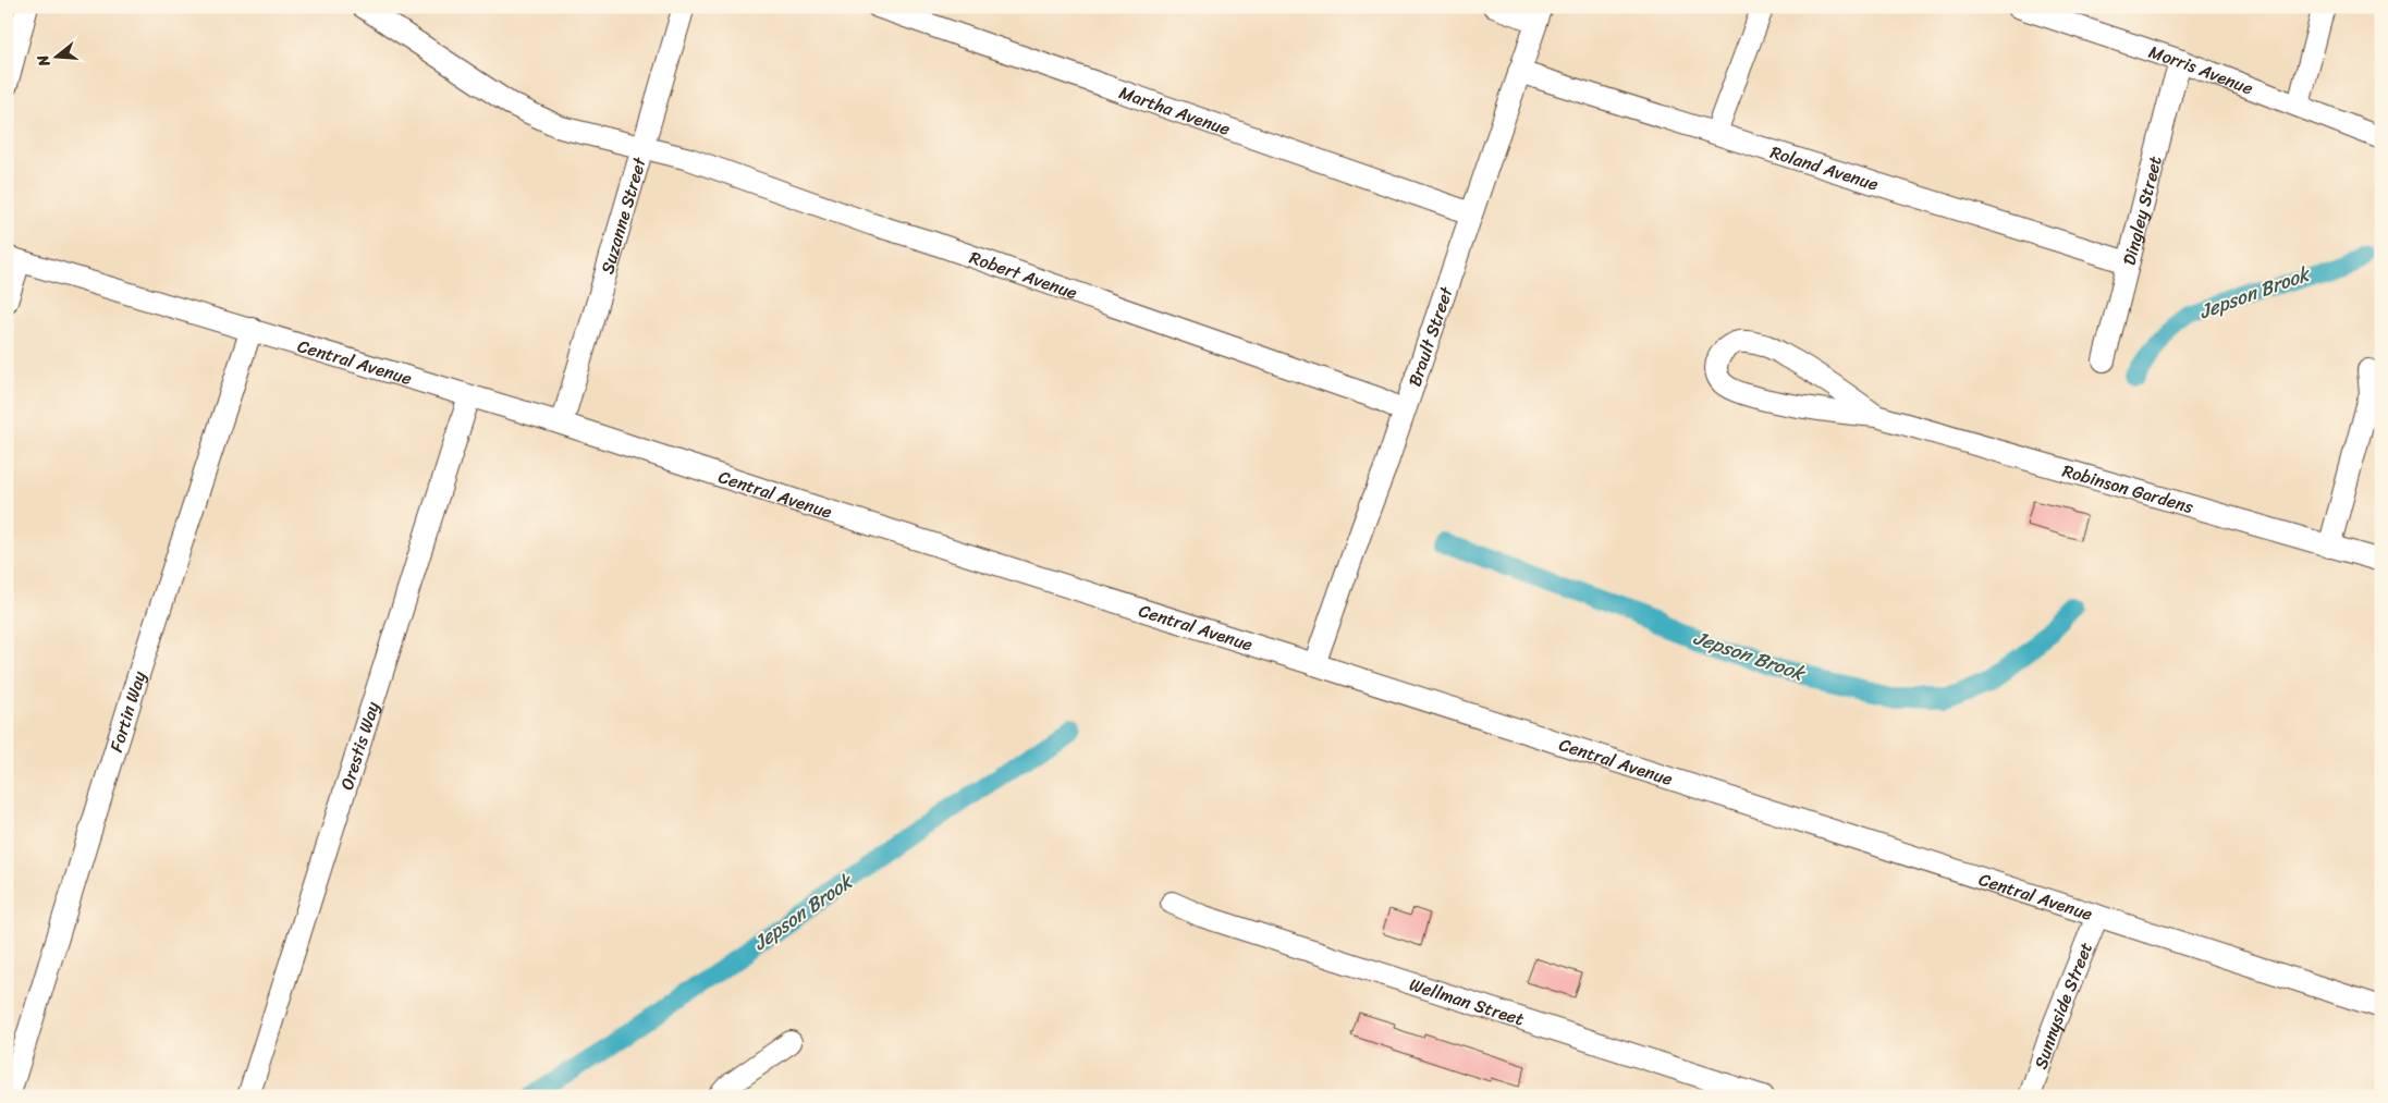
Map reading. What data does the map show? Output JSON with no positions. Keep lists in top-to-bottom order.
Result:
{
  "streets": {
    "street": [
      "Morris Avenue",
      "Martha Avenue",
      "Roland Avenue",
      "Dingley Street",
      "Suzanne Street",
      "Robert Avenue",
      "Brault Street",
      "Central Avenue",
      "Robinson Gardens",
      "Fortin Way",
      "Orestis Way",
      "Wellman Street",
      "Sunnyside Street"
    ]
  },
  "crossings": [
    ["Morris Avenue", "Dingley Street"],
    ["Martha Avenue", "Brault Street"],
    ["Roland Avenue", "Dingley Street"],
    ["Roland Avenue", "Brault Street"],
    ["Suzanne Street", "Robert Avenue"],
    ["Suzanne Street", "Central Avenue"],
    ["Robert Avenue", "Brault Street"],
    ["Brault Street", "Central Avenue"],
    ["Central Avenue", "Fortin Way"],
    ["Central Avenue", "Orestis Way"],
    ["Central Avenue", "Sunnyside Street"]
  ],
  "water": ["Jepson Brook"],
  "north": "left"
}
